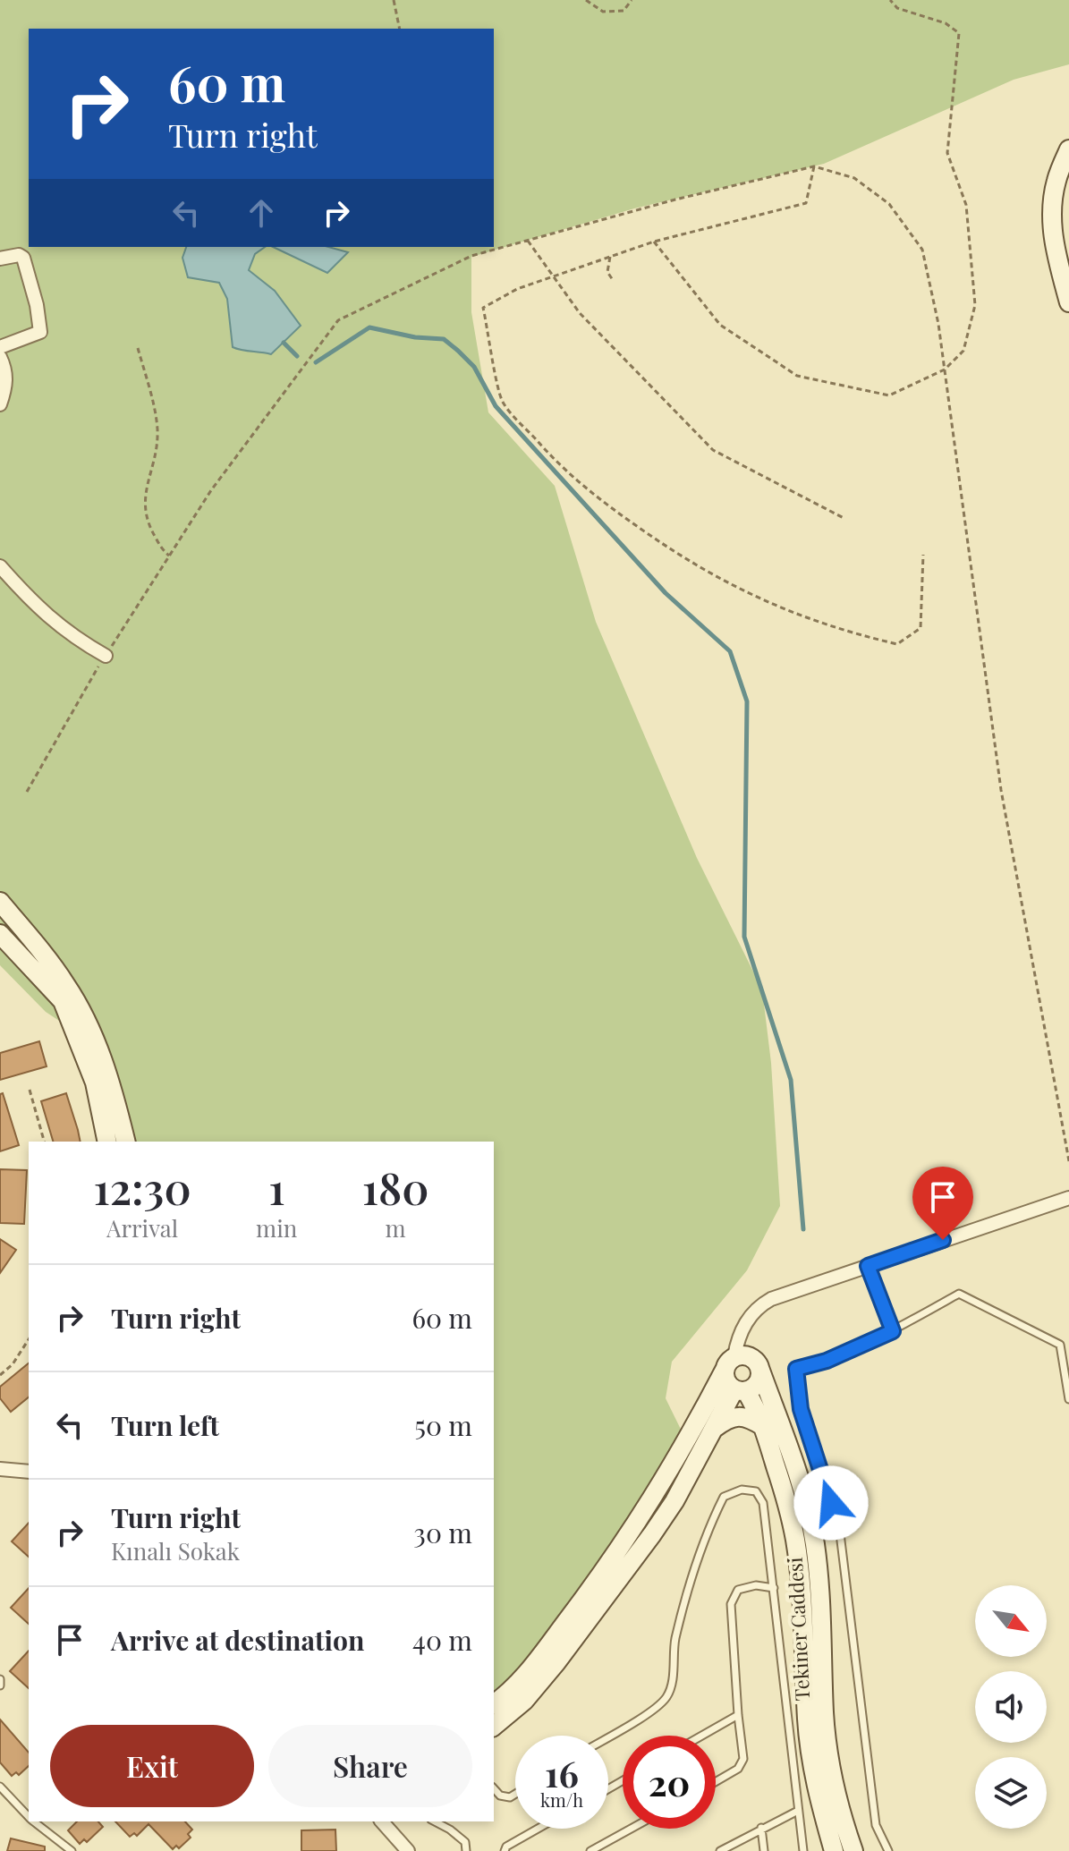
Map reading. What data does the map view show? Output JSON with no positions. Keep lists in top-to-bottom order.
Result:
{
  "streets": {
    "street": ["Tekiner Caddesi"]
  },
  "north": "bottom right",
  "page": {
    "turn": ["60 m", "Turn right"],
    "eta": [
      "12:30",
      "Arrival",
      "1",
      "min",
      "180",
      "m"
    ],
    "list": [
      {
        "name": "Turn right",
        "value": "60 m"
      },
      {
        "name": "Turn left",
        "value": "50 m"
      },
      {
        "name": "Turn right",
        "note": "Kınalı Sokak",
        "value": "30 m"
      },
      {
        "name": "Arrive at destination",
        "value": "40 m"
      }
    ],
    "buttons": ["Exit", "Share"],
    "speed": "16 km/h",
    "limit": "20"
  }
}
